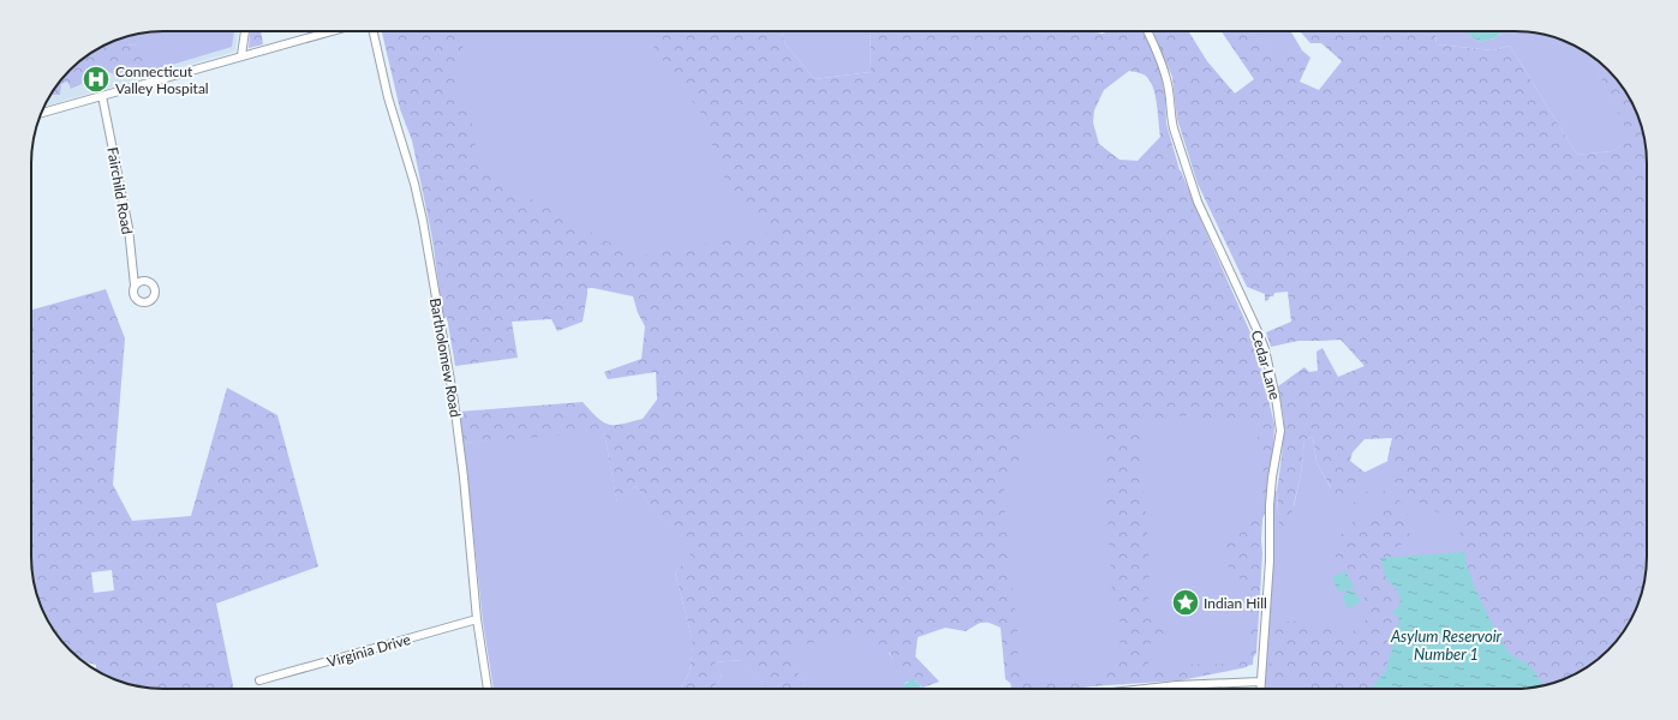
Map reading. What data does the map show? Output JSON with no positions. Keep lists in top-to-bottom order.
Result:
{
  "streets": {
    "street": [
      "Fairchild Road",
      "Bartholomew Road",
      "Cedar Lane",
      "Virginia Drive"
    ]
  },
  "crossings": [
    ["Bartholomew Road", "Virginia Drive"]
  ],
  "water": ["Asylum Reservoir Number 1"],
  "places": {
    "hospital": ["Connecticut Valley Hospital"],
    "place": ["Indian Hill"]
  }
}
